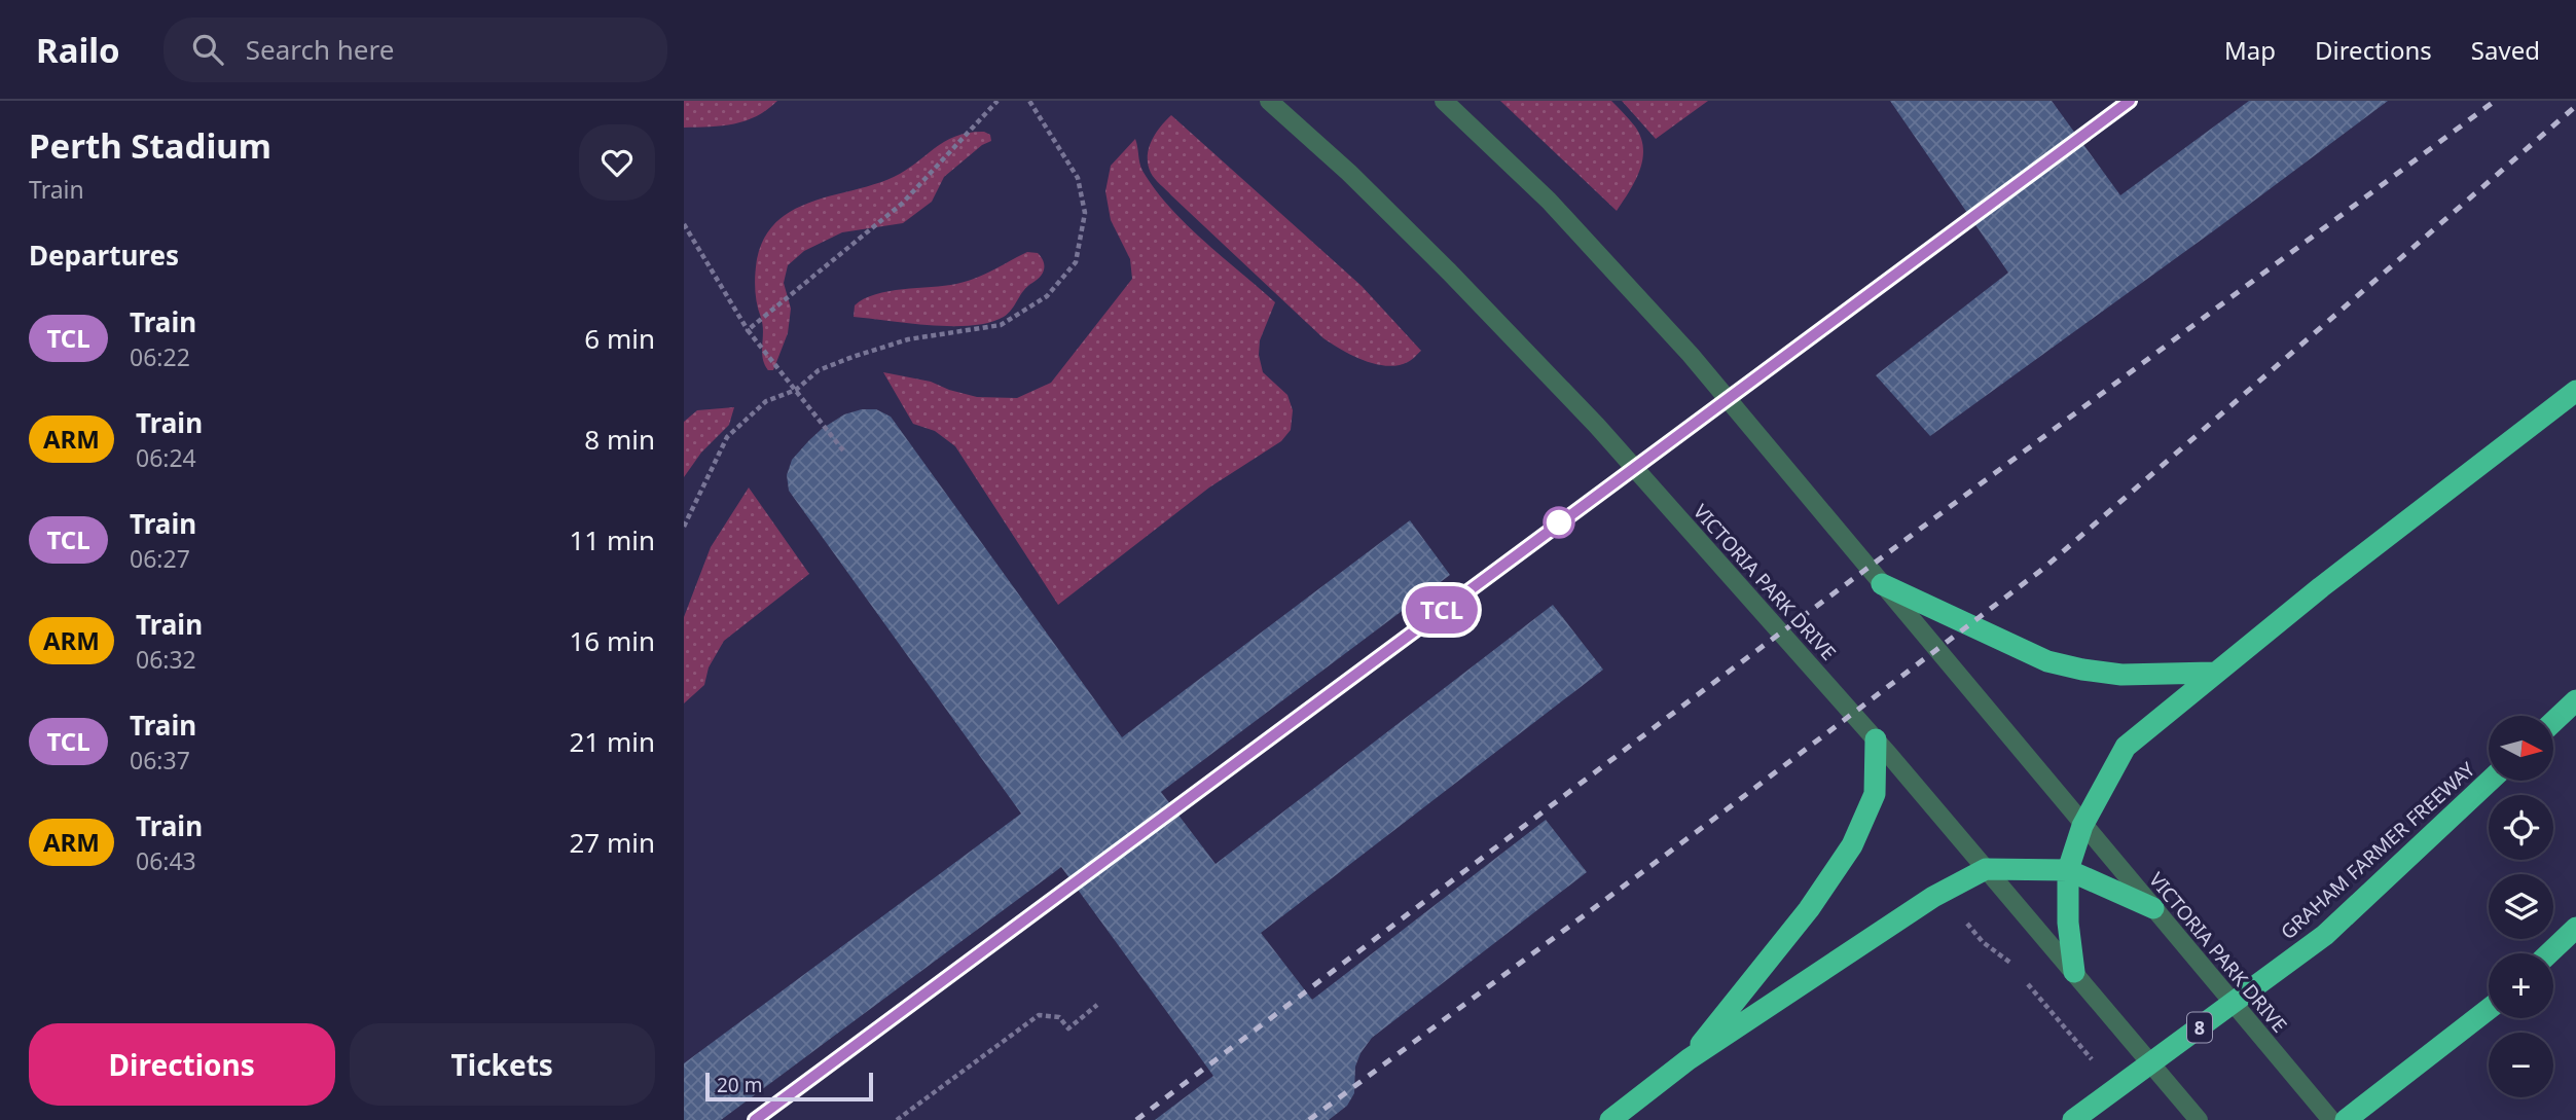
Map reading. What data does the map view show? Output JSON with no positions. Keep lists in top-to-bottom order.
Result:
{
  "streets": {
    "highway": ["GRAHAM FARMER FREEWAY", "8"],
    "street": ["VICTORIA PARK DRIVE"]
  },
  "scale_bar": "20 m",
  "north": "right",
  "page": {
    "header": "Railo",
    "search": "Search here",
    "nav": ["Map", "Directions", "Saved"],
    "heading": [
      ["Perth Stadium", "Train"],
      "Departures"
    ],
    "on_map": "TCL",
    "list": [
      {
        "mark": "TCL",
        "name": "Train",
        "note": "06:22",
        "value": "6 min"
      },
      {
        "mark": "ARM",
        "name": "Train",
        "note": "06:24",
        "value": "8 min"
      },
      {
        "mark": "TCL",
        "name": "Train",
        "note": "06:27",
        "value": "11 min"
      },
      {
        "mark": "ARM",
        "name": "Train",
        "note": "06:32",
        "value": "16 min"
      },
      {
        "mark": "TCL",
        "name": "Train",
        "note": "06:37",
        "value": "21 min"
      },
      {
        "mark": "ARM",
        "name": "Train",
        "note": "06:43",
        "value": "27 min"
      }
    ],
    "map_buttons": ["+", "−"],
    "buttons": ["Directions", "Tickets"],
    "scale": "20 m"
  }
}
